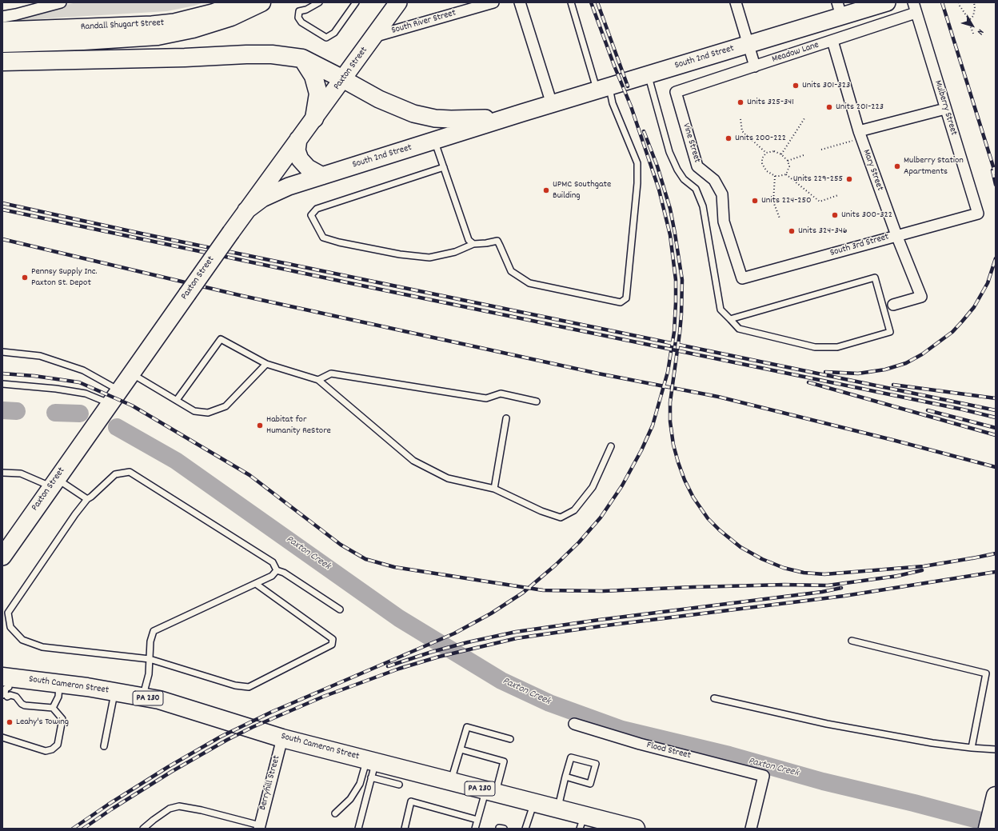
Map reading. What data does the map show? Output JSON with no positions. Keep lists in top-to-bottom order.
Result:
{
  "streets": {
    "highway": ["South Cameron Street", "PA 230"],
    "main road": ["Randall Shugart Street", "South 2nd Street", "Paxton Street"],
    "street": [
      "South River Street",
      "Meadow Lane",
      "Mulberry Street",
      "Vine Street",
      "Mary Street",
      "South 3rd Street",
      "Flood Street",
      "Berryhill Street"
    ]
  },
  "crossings": [
    ["South River Street", "Paxton Street"],
    ["Meadow Lane", "Mulberry Street"],
    ["Meadow Lane", "Vine Street"],
    ["Meadow Lane", "Mary Street"],
    ["South 2nd Street", "Paxton Street"],
    ["Mulberry Street", "South 3rd Street"],
    ["Vine Street", "South 3rd Street"],
    ["Mary Street", "South 3rd Street"],
    ["South Cameron Street", "Berryhill Street"]
  ],
  "water": ["Paxton Creek"],
  "places": [
    "Units 301-323",
    "Units 325-341",
    "Units 201-223",
    "Units 200-222",
    "Mulberry Station Apartments",
    "Units 229-255",
    "UPMC Southgate Building",
    "Units 224-250",
    "Units 300-322",
    "Units 324-346",
    "Pennsy Supply Inc. Paxton St. Depot",
    "Habitat for Humanity ReStore",
    "Leahy's Towing"
  ],
  "north": "bottom right"
}
